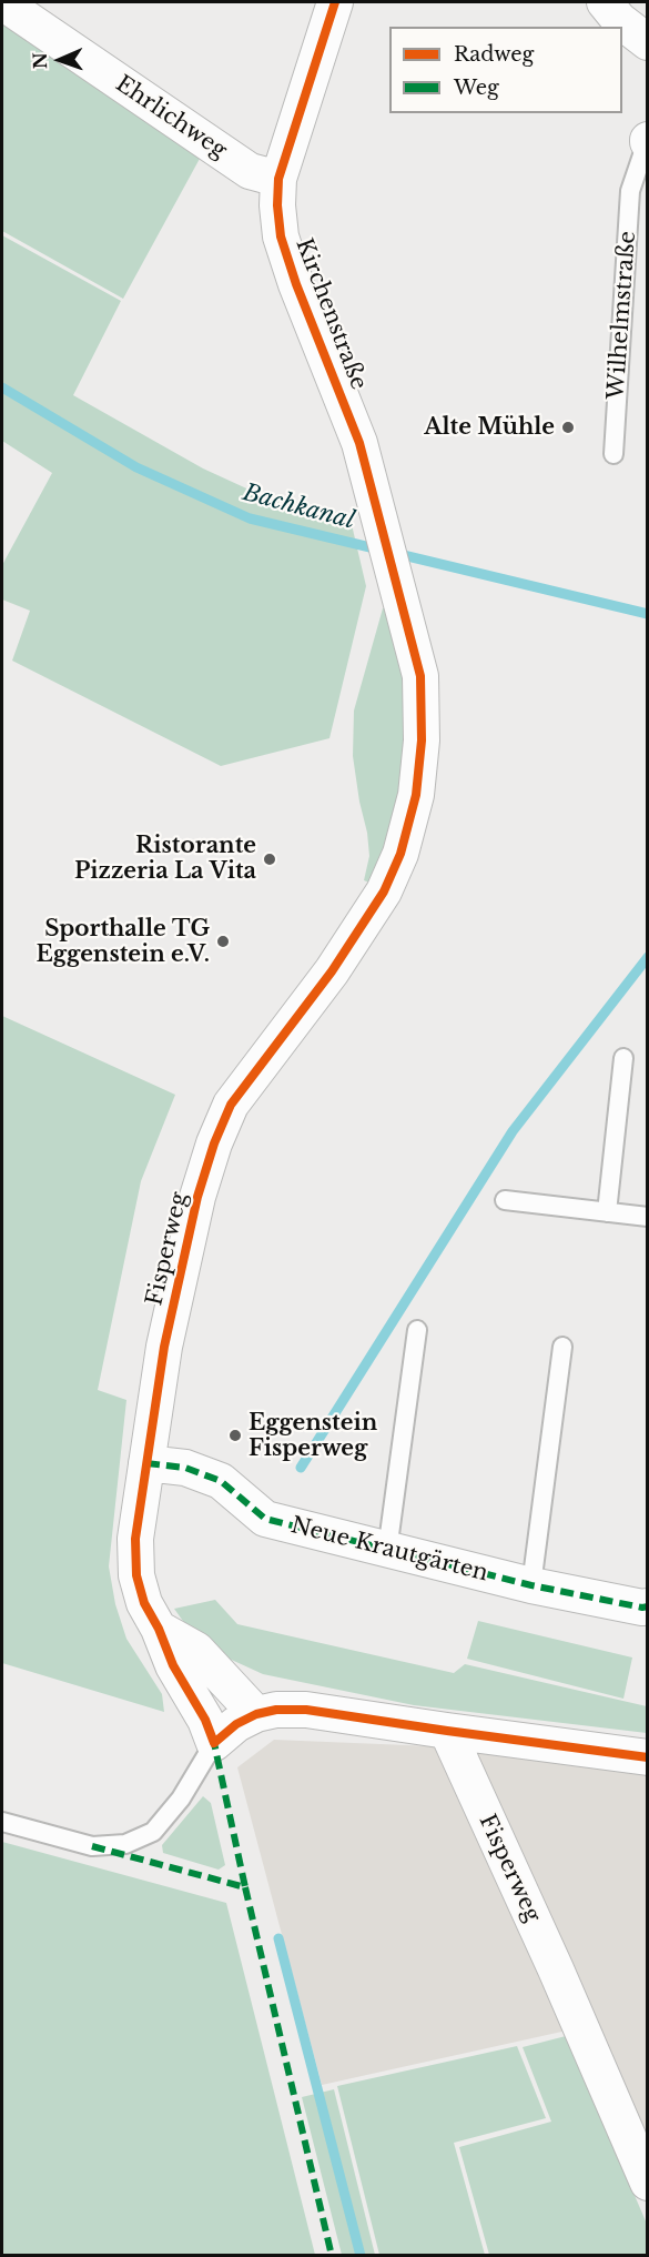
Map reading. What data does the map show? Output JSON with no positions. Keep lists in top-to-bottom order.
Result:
{
  "streets": {
    "street": [
      "Ehrlichweg",
      "Kirchenstraße",
      "Fisperweg",
      "Neue Krautgärten"
    ],
    "lane": ["Wilhelmstraße"]
  },
  "crossings": [
    ["Ehrlichweg", "Kirchenstraße"],
    ["Kirchenstraße", "Fisperweg"],
    ["Fisperweg", "Neue Krautgärten"]
  ],
  "water": ["Bachkanal"],
  "places": [
    "Alte Mühle",
    "Ristorante Pizzeria La Vita",
    "Sporthalle TG Eggenstein e.V.",
    "Eggenstein Fisperweg"
  ],
  "legend": ["Radweg", "Weg"],
  "north": "left"
}
